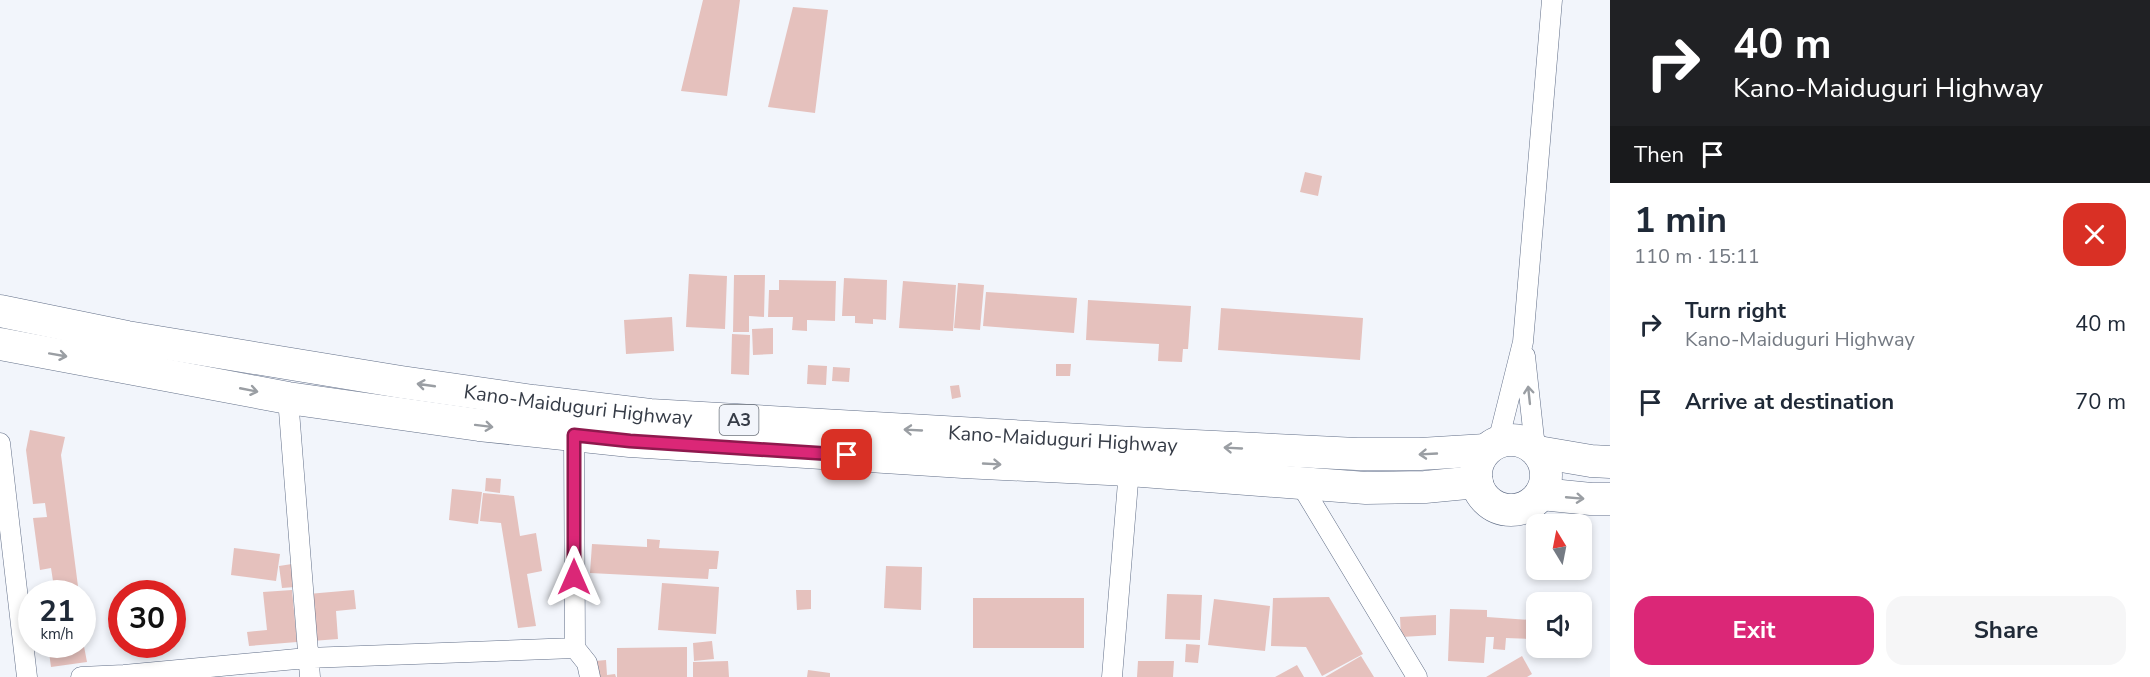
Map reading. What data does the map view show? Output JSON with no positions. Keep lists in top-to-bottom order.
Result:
{
  "streets": {
    "highway": ["Kano-Maiduguri Highway", "A3"]
  },
  "crossings": [
    ["Kano-Maiduguri Highway", "A3"]
  ],
  "north": "top",
  "page": {
    "turn": ["40 m", "Kano-Maiduguri Highway"],
    "then": "Then",
    "heading": ["1 min", "110 m · 15:11"],
    "list": [
      {
        "name": "Turn right",
        "note": "Kano-Maiduguri Highway",
        "value": "40 m"
      },
      {
        "name": "Arrive at destination",
        "value": "70 m"
      }
    ],
    "speed": "21 km/h",
    "limit": "30",
    "buttons": ["Exit", "Share"]
  }
}
